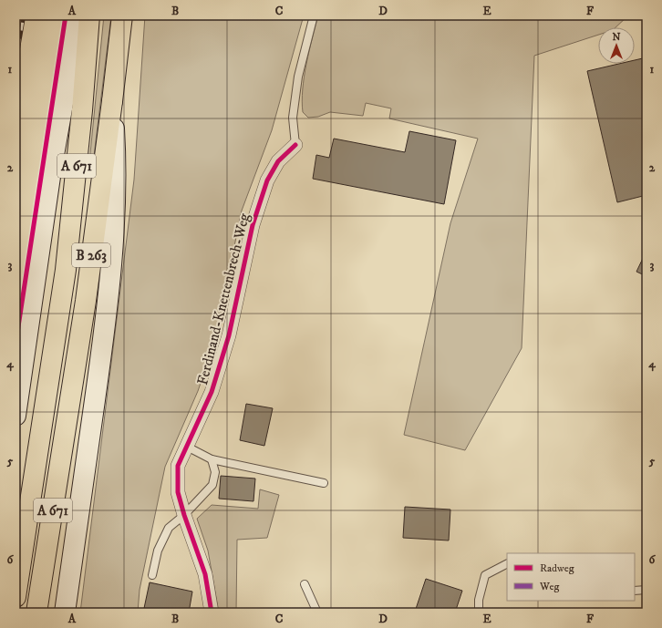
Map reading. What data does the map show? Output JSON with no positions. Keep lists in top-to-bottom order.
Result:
{
  "streets": {
    "main road": ["A 671", "B 263"],
    "street": ["Ferdinand-Knettenbrech-Weg"]
  },
  "crossings": [
    ["A 671", "B 263"]
  ],
  "legend": ["Radweg", "Weg"],
  "north": "top",
  "grid": {
    "columns": [
      "A",
      "B",
      "C",
      "D",
      "E",
      "F"
    ],
    "rows": [
      "1",
      "2",
      "3",
      "4",
      "5",
      "6"
    ]
  }
}
